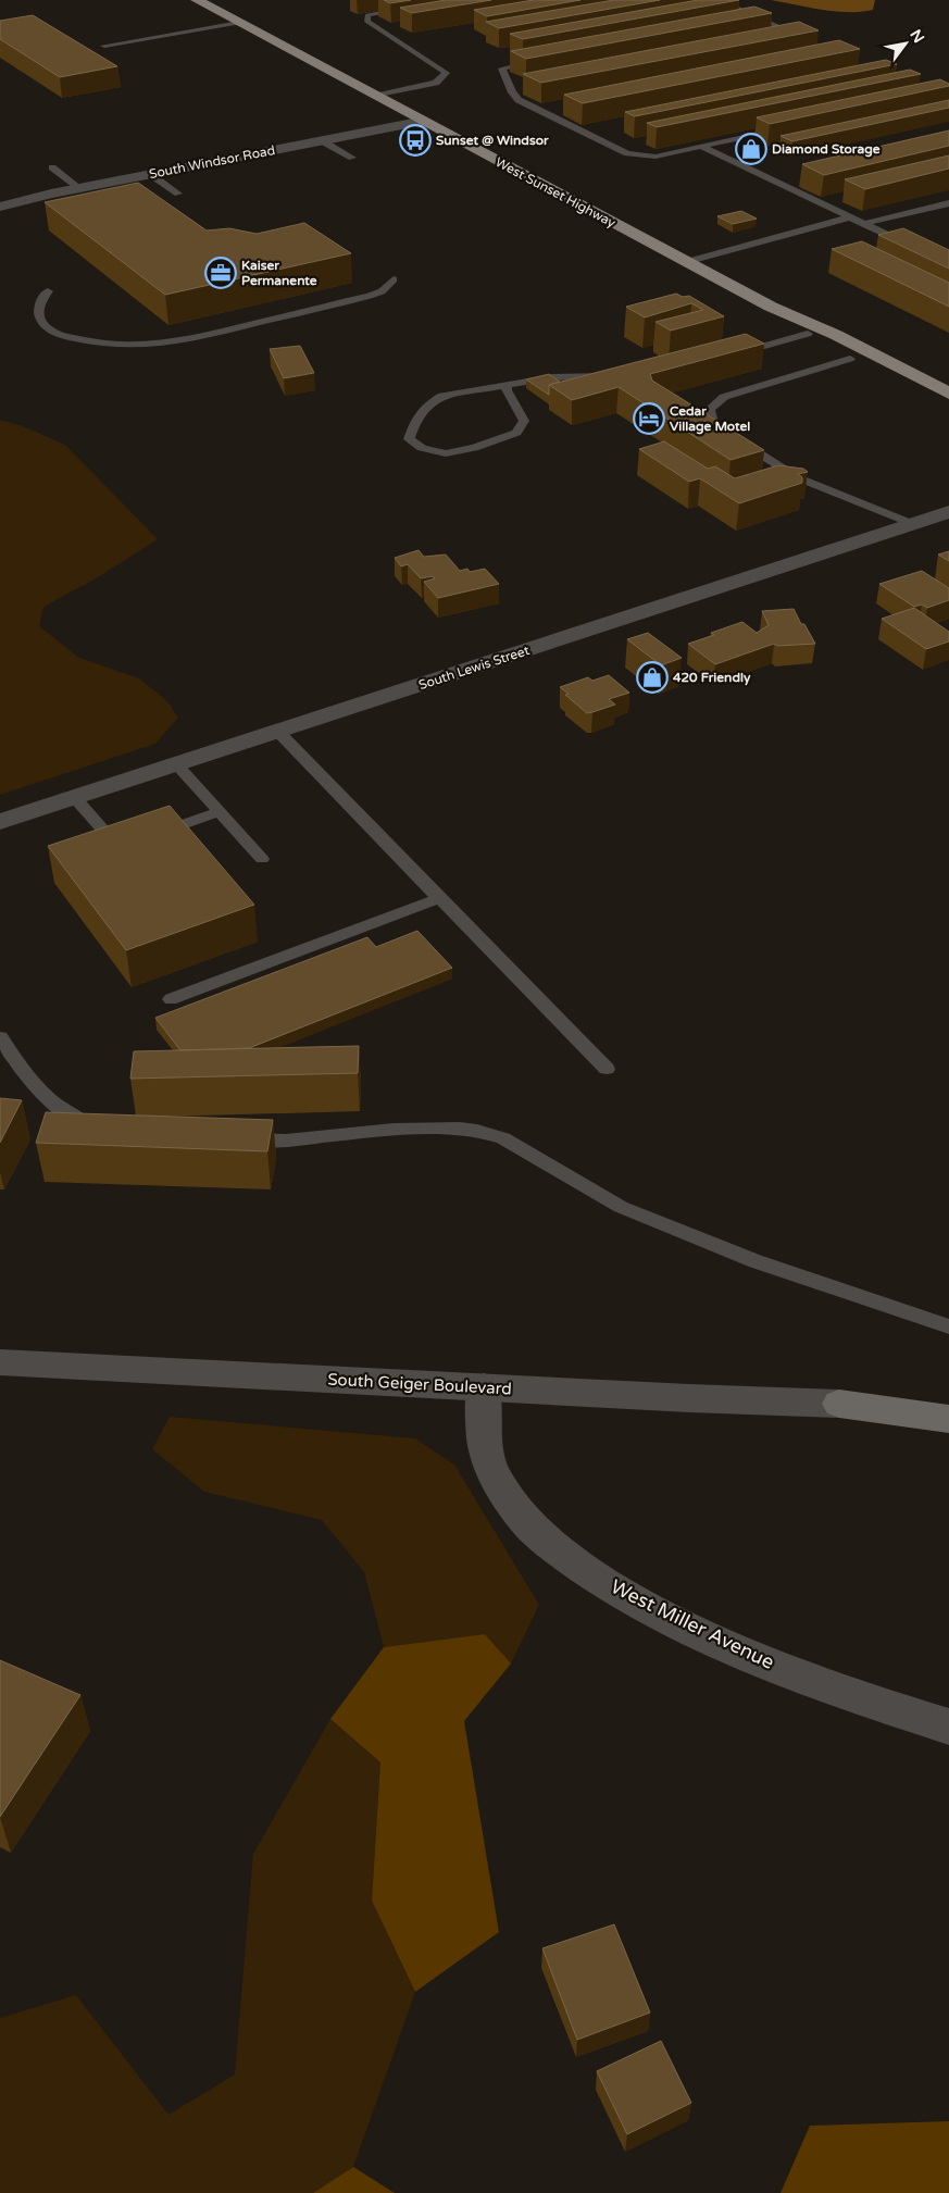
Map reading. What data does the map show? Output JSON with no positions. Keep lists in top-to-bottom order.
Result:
{
  "streets": {
    "main road": ["West Sunset Highway"],
    "street": [
      "South Windsor Road",
      "South Lewis Street",
      "South Geiger Boulevard",
      "West Miller Avenue"
    ]
  },
  "crossings": [
    ["South Windsor Road", "West Sunset Highway"],
    ["South Geiger Boulevard", "West Miller Avenue"]
  ],
  "places": {
    "bus stop": ["Sunset @ Windsor"],
    "shop": ["Diamond Storage", "420 Friendly"],
    "office": ["Kaiser Permanente"],
    "hotel": ["Cedar Village Motel"]
  },
  "north": "top right"
}
